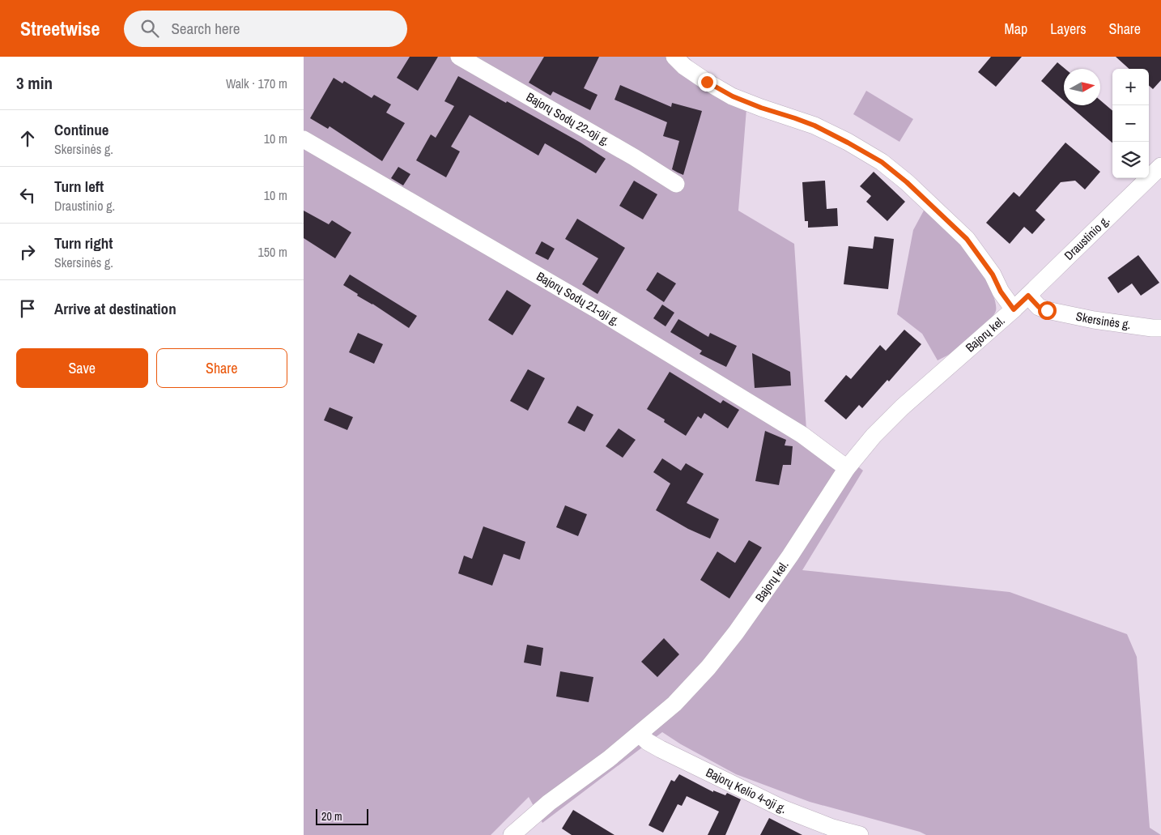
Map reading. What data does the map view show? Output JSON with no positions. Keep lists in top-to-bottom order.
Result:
{
  "streets": {
    "street": [
      "Bajorų Sodų 22-oji g.",
      "Draustinio g.",
      "Bajorų Sodų 21-oji g.",
      "Skersinės g.",
      "Bajorų kel.",
      "Bajorų Kelio 4-oji g."
    ]
  },
  "crossings": [
    ["Draustinio g.", "Skersinės g."],
    ["Draustinio g.", "Bajorų kel."],
    ["Bajorų Sodų 21-oji g.", "Bajorų kel."],
    ["Bajorų kel.", "Bajorų Kelio 4-oji g."]
  ],
  "scale_bar": "20 m",
  "north": "right",
  "page": {
    "header": "Streetwise",
    "search": "Search here",
    "nav": ["Map", "Layers", "Share"],
    "heading": ["3 min", "Walk · 170 m"],
    "map_buttons": ["+", "−"],
    "list": [
      ["Continue", "Skersinės g.", "10 m"],
      ["Turn left", "Draustinio g.", "10 m"],
      ["Turn right", "Skersinės g.", "150 m"],
      "Arrive at destination"
    ],
    "buttons": ["Save", "Share"],
    "scale": "20 m"
  }
}
